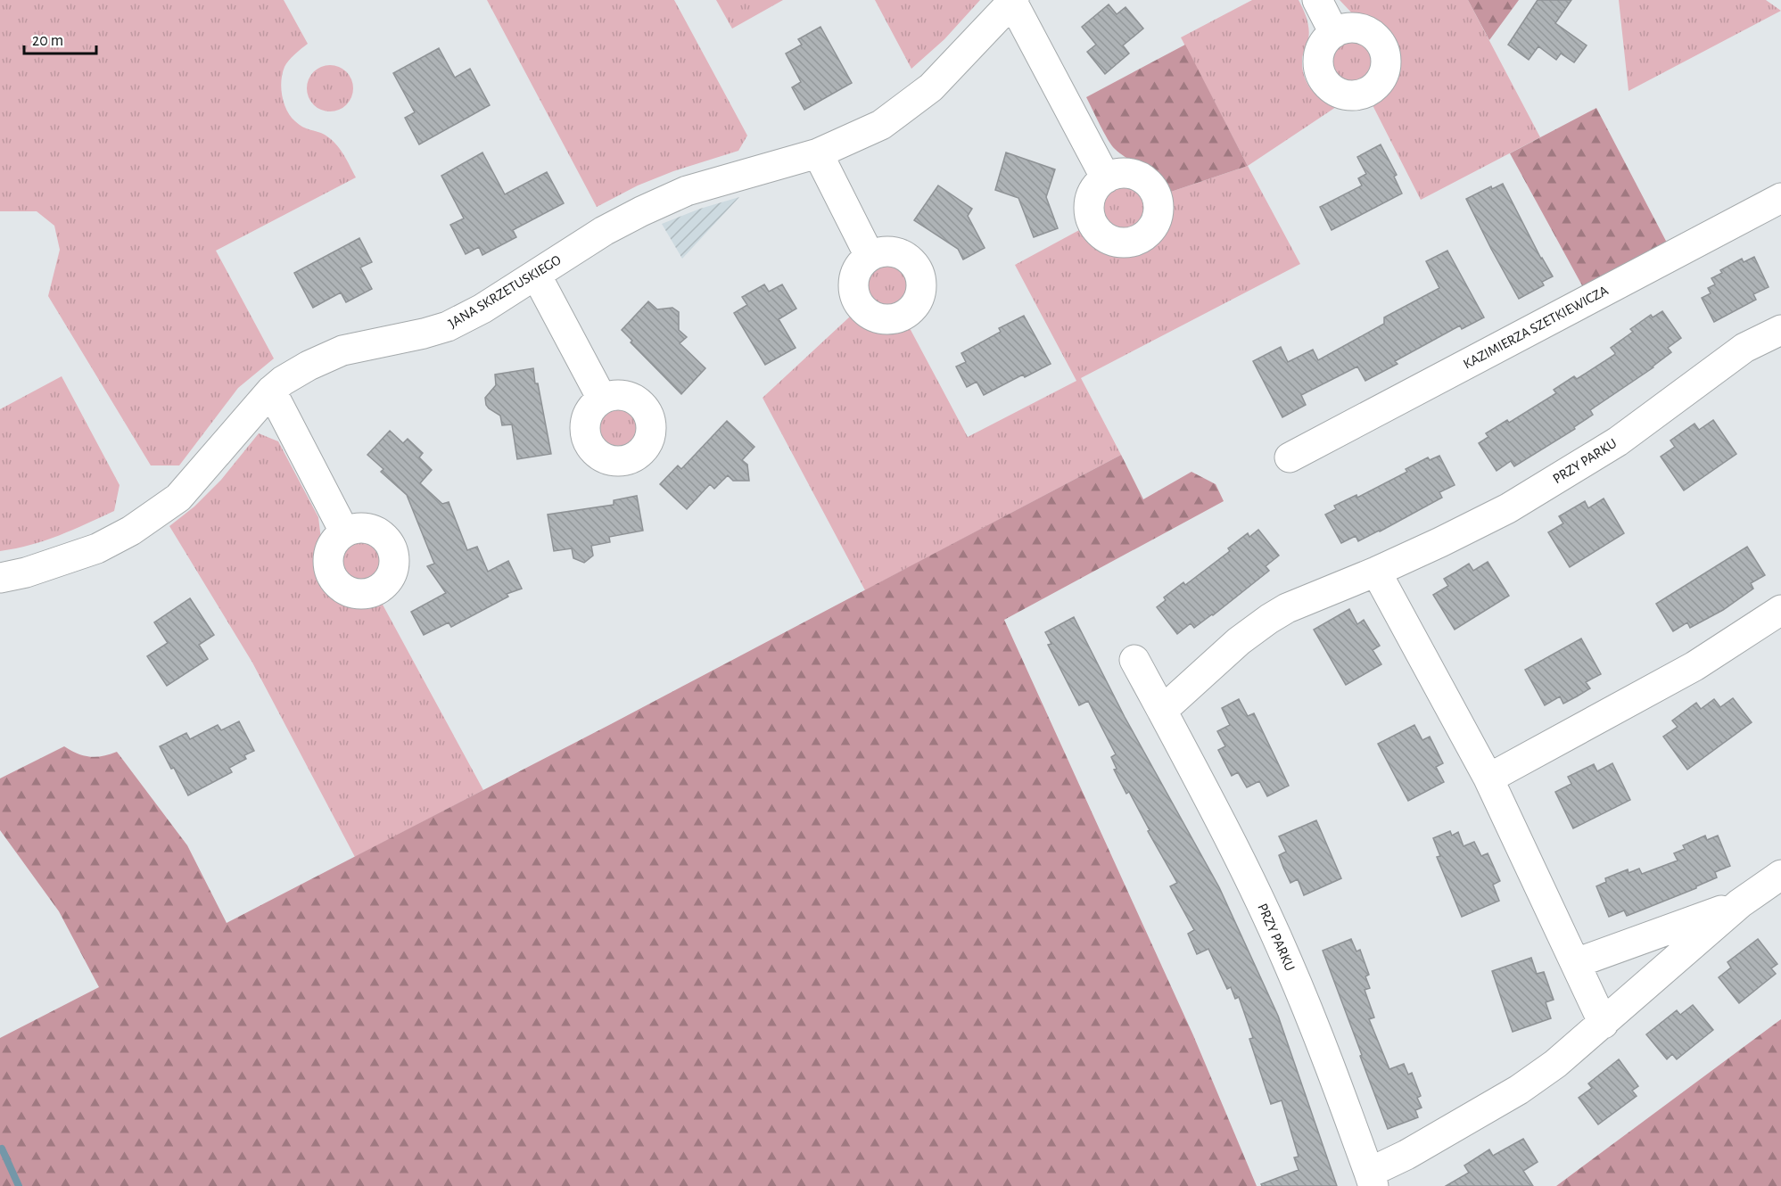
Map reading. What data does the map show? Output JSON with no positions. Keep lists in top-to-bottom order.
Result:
{
  "streets": {
    "street": ["JANA SKRZETUSKIEGO", "KAZIMIERZA SZETKIEWICZA", "PRZY PARKU"]
  },
  "scale_bar": "20 m"
}
